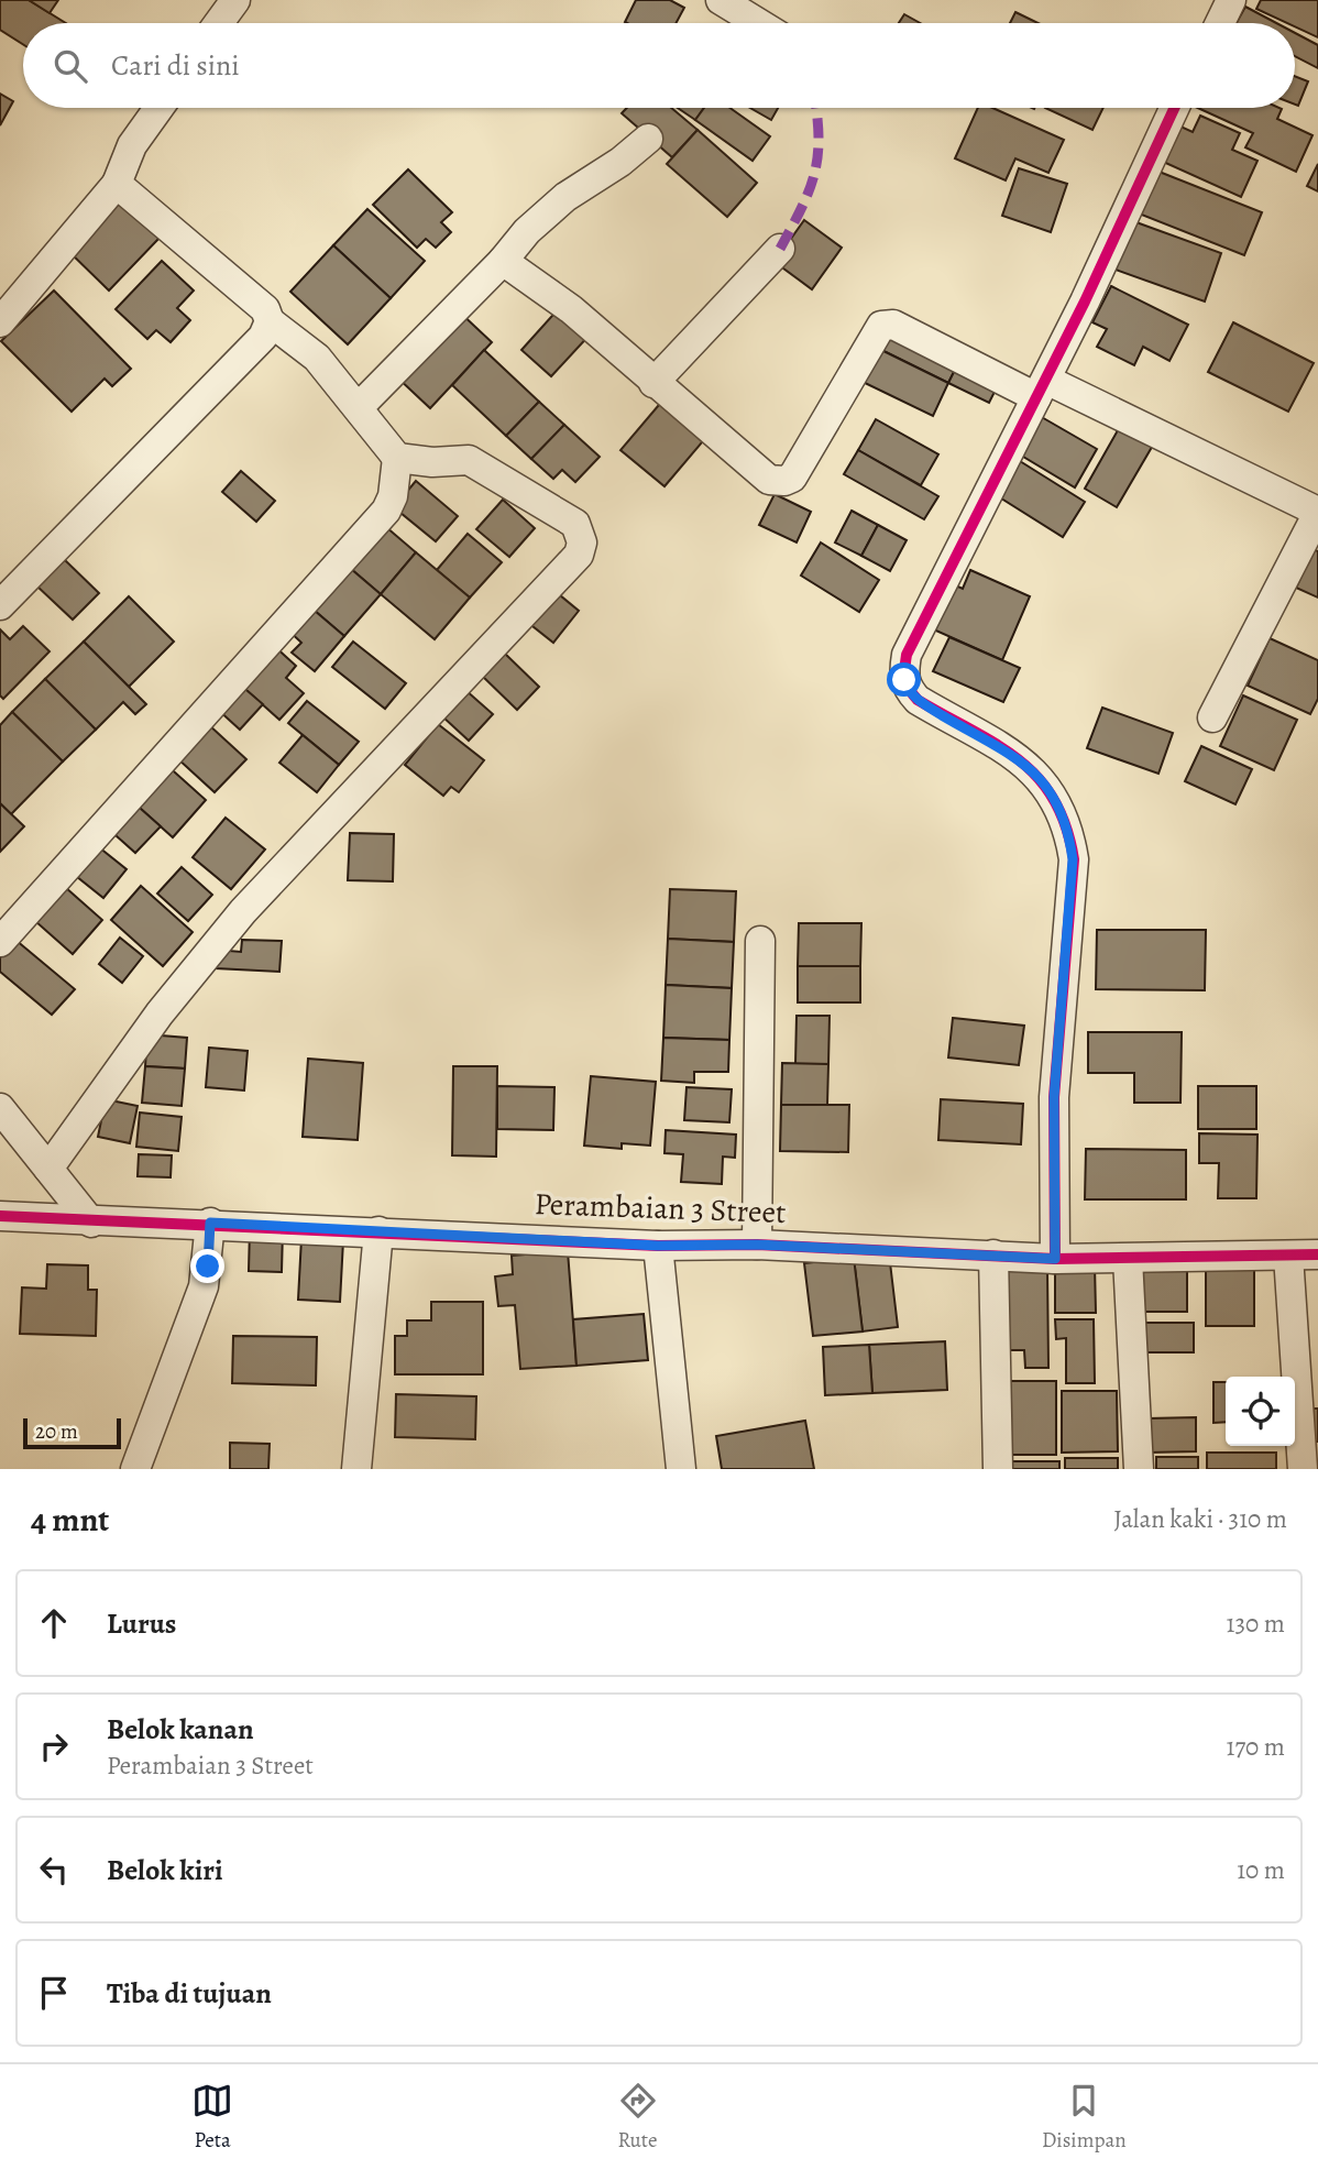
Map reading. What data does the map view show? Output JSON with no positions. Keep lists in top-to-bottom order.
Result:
{
  "streets": {
    "street": ["Perambaian 3 Street"]
  },
  "scale_bar": "20 m",
  "page": {
    "search": "Cari di sini",
    "scale": "20 m",
    "heading": ["4 mnt", "Jalan kaki · 310 m"],
    "list": [
      ["Lurus", "130 m"],
      ["Belok kanan", "Perambaian 3 Street", "170 m"],
      ["Belok kiri", "10 m"],
      "Tiba di tujuan"
    ],
    "nav": ["Peta", "Rute", "Disimpan"]
  }
}
